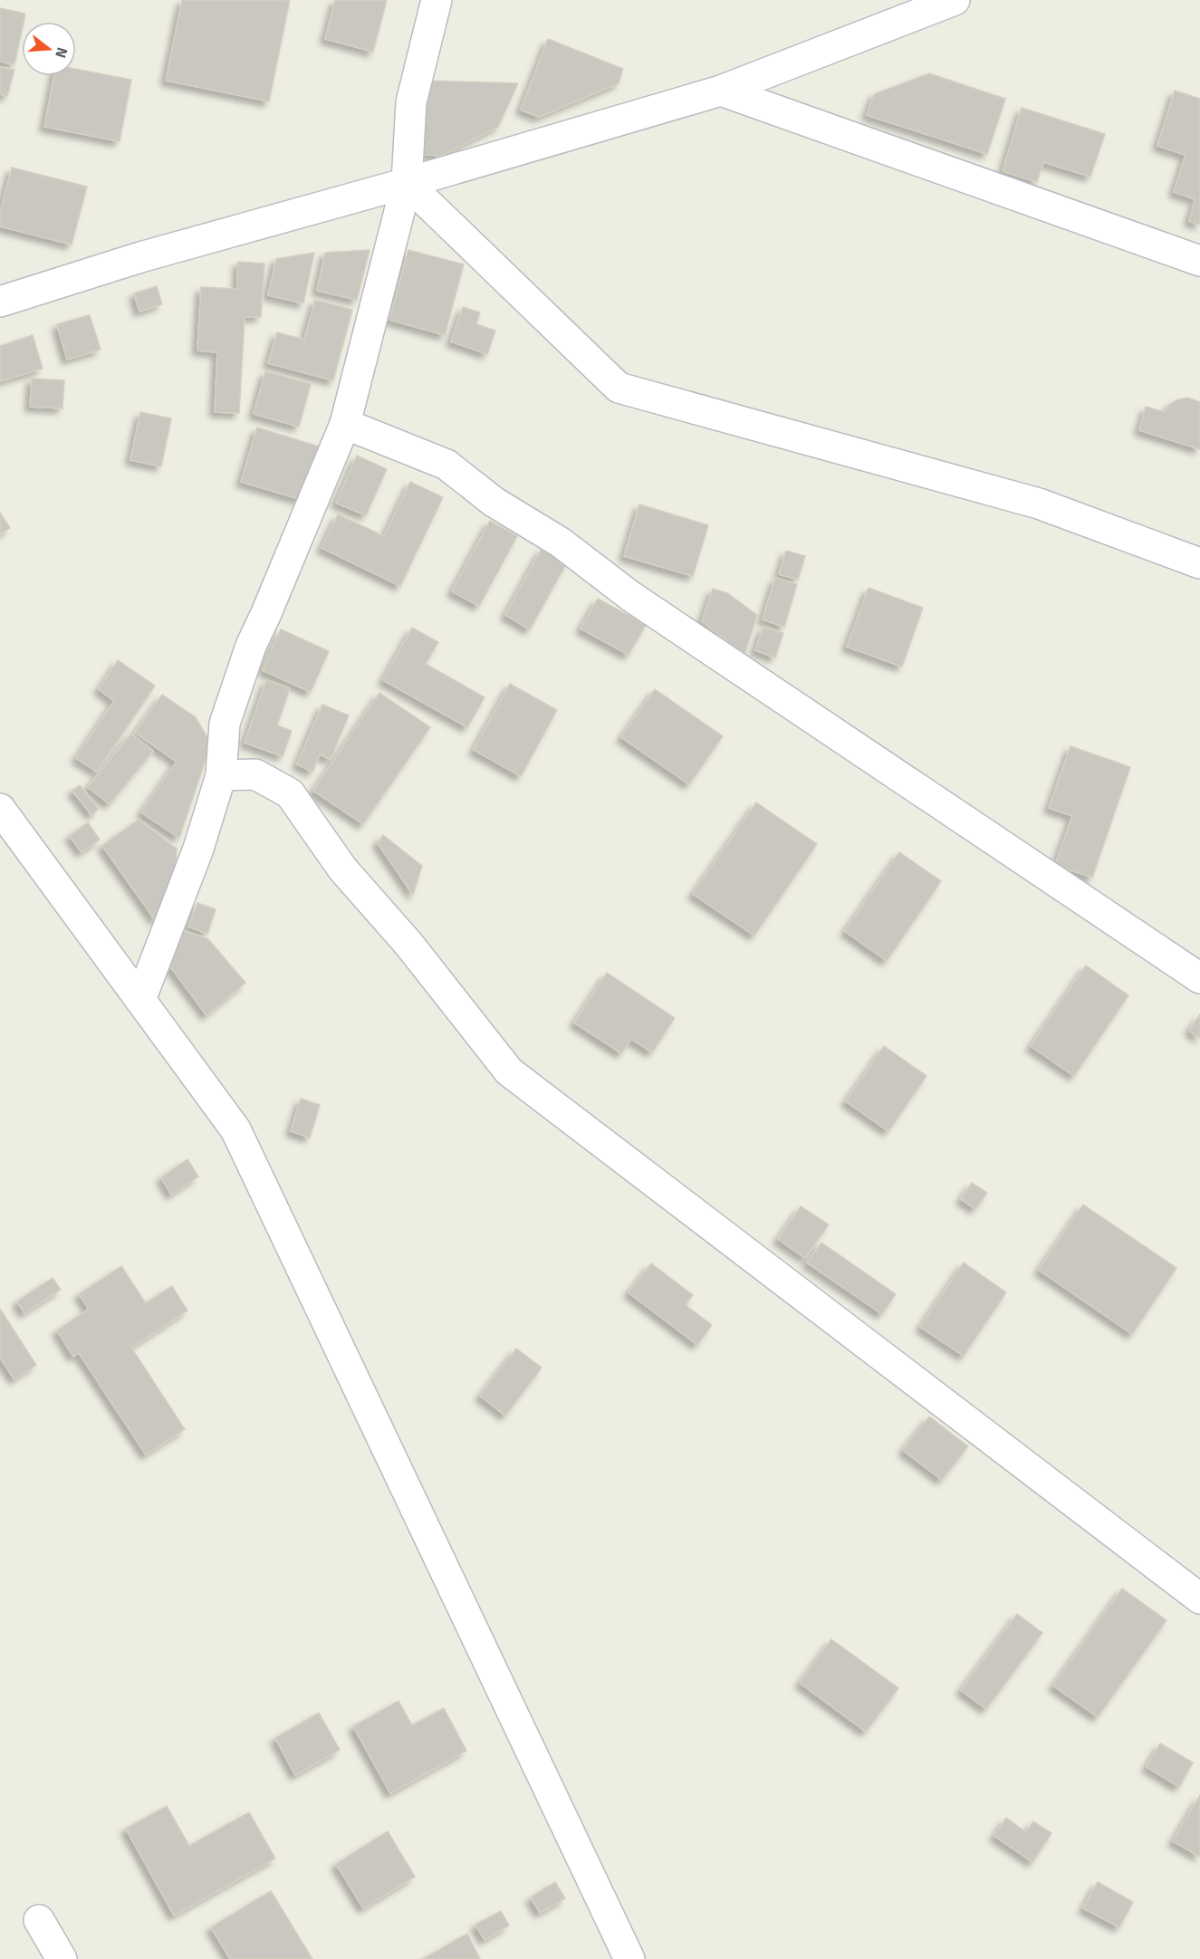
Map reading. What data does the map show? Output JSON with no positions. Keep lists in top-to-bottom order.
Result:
{
  "north": "right"
}
